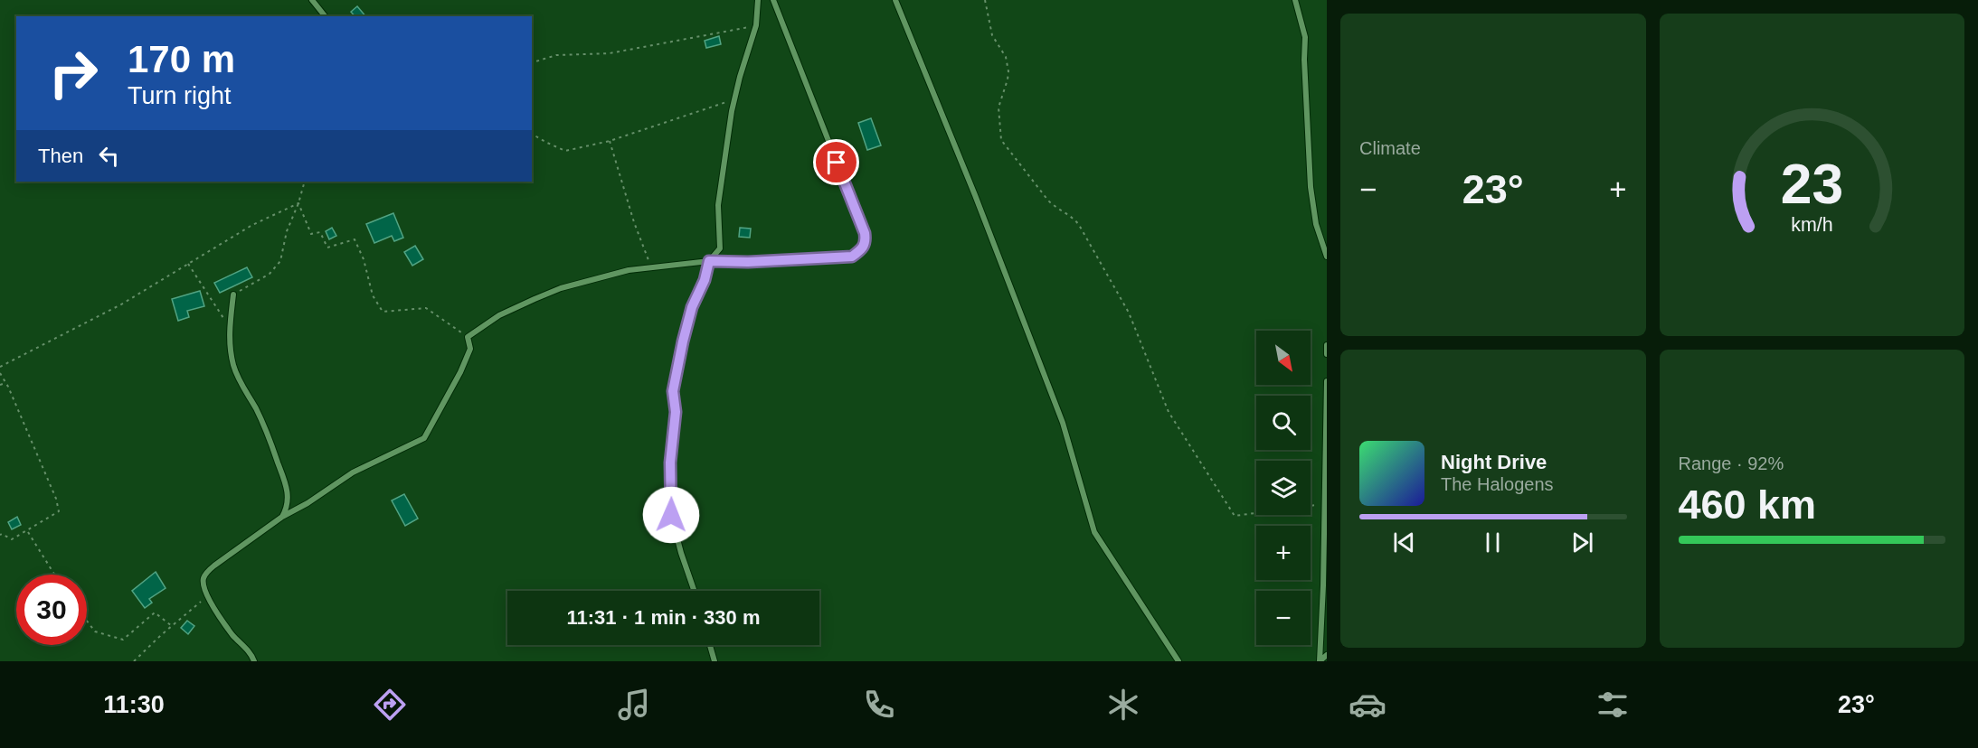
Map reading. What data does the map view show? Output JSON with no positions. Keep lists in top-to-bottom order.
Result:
{
  "north": "bottom right",
  "page": {
    "tile": [
      "Climate",
      ["Range · 92%", "460 km"]
    ],
    "turn": ["170 m", "Turn right"],
    "then": "Then",
    "heat": ["−", "23°", "+"],
    "map_buttons": ["+", "−"],
    "song": ["Night Drive", "The Halogens"],
    "limit": "30",
    "trip": "11:31 · 1 min · 330 m",
    "tabs": ["11:30", "23°"],
    "gauge": ["23", "km/h"]
  }
}
